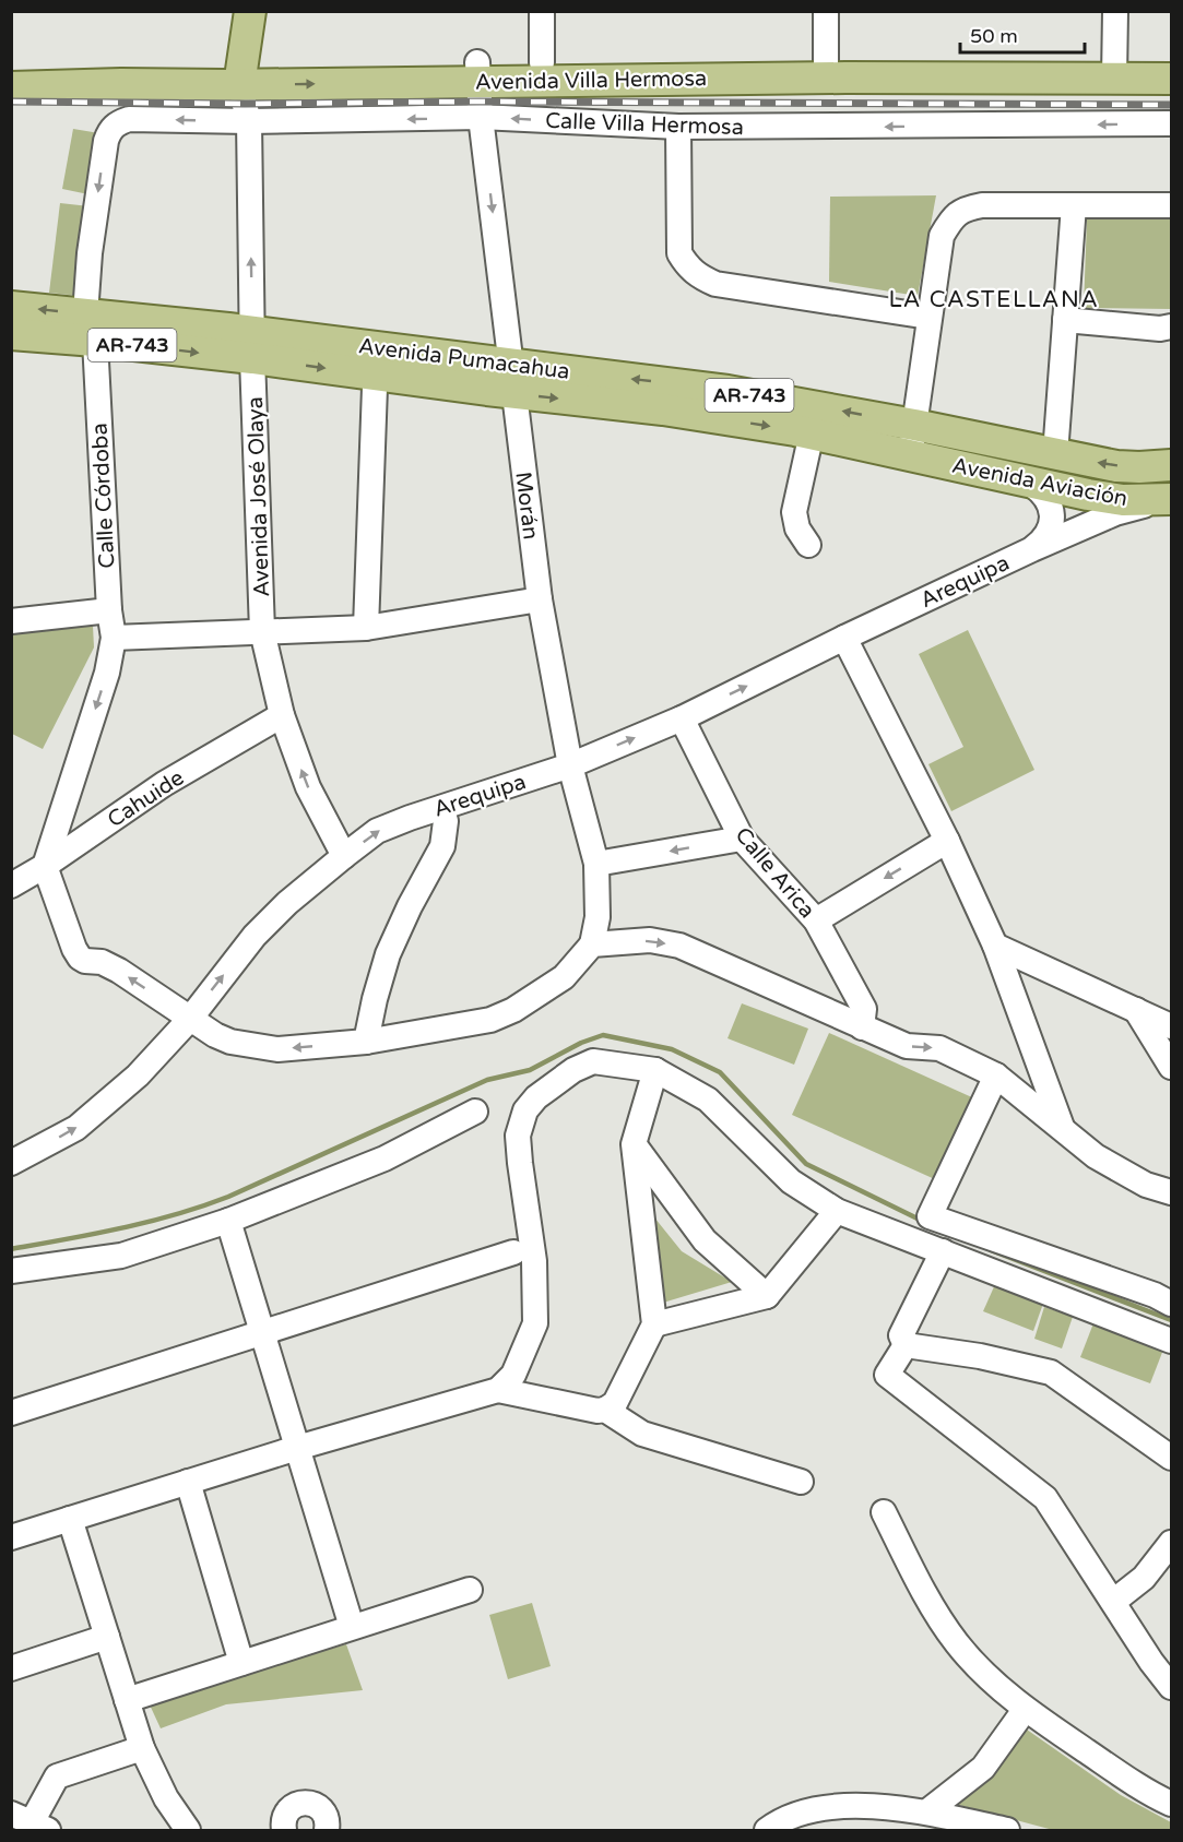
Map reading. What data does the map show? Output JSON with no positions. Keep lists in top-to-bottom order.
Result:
{
  "streets": {
    "main road": [
      "Avenida Villa Hermosa",
      "AR-743",
      "Avenida Pumacahua",
      "Avenida Aviación",
      "Avenida José Olaya"
    ],
    "street": [
      "Calle Villa Hermosa",
      "Calle Córdoba",
      "Morán",
      "Arequipa",
      "Cahuide",
      "Calle Arica"
    ]
  },
  "crossings": [
    ["Avenida Villa Hermosa", "Avenida José Olaya"],
    ["Avenida Villa Hermosa", "Morán"],
    ["Calle Villa Hermosa", "Calle Córdoba"],
    ["Calle Villa Hermosa", "Avenida José Olaya"],
    ["Calle Villa Hermosa", "Morán"],
    ["Avenida Pumacahua", "Avenida Aviación"],
    ["Avenida Pumacahua", "Calle Córdoba"],
    ["Avenida Pumacahua", "Avenida José Olaya"],
    ["Avenida Pumacahua", "Morán"],
    ["Avenida Aviación", "Arequipa"],
    ["Calle Córdoba", "Cahuide"],
    ["Avenida José Olaya", "Arequipa"],
    ["Avenida José Olaya", "Cahuide"],
    ["Morán", "Arequipa"],
    ["Arequipa", "Calle Arica"]
  ],
  "one_way": ["Calle Villa Hermosa", "Calle Córdoba", "Avenida José Olaya"],
  "districts": ["LA CASTELLANA"],
  "scale_bar": "50 m"
}
